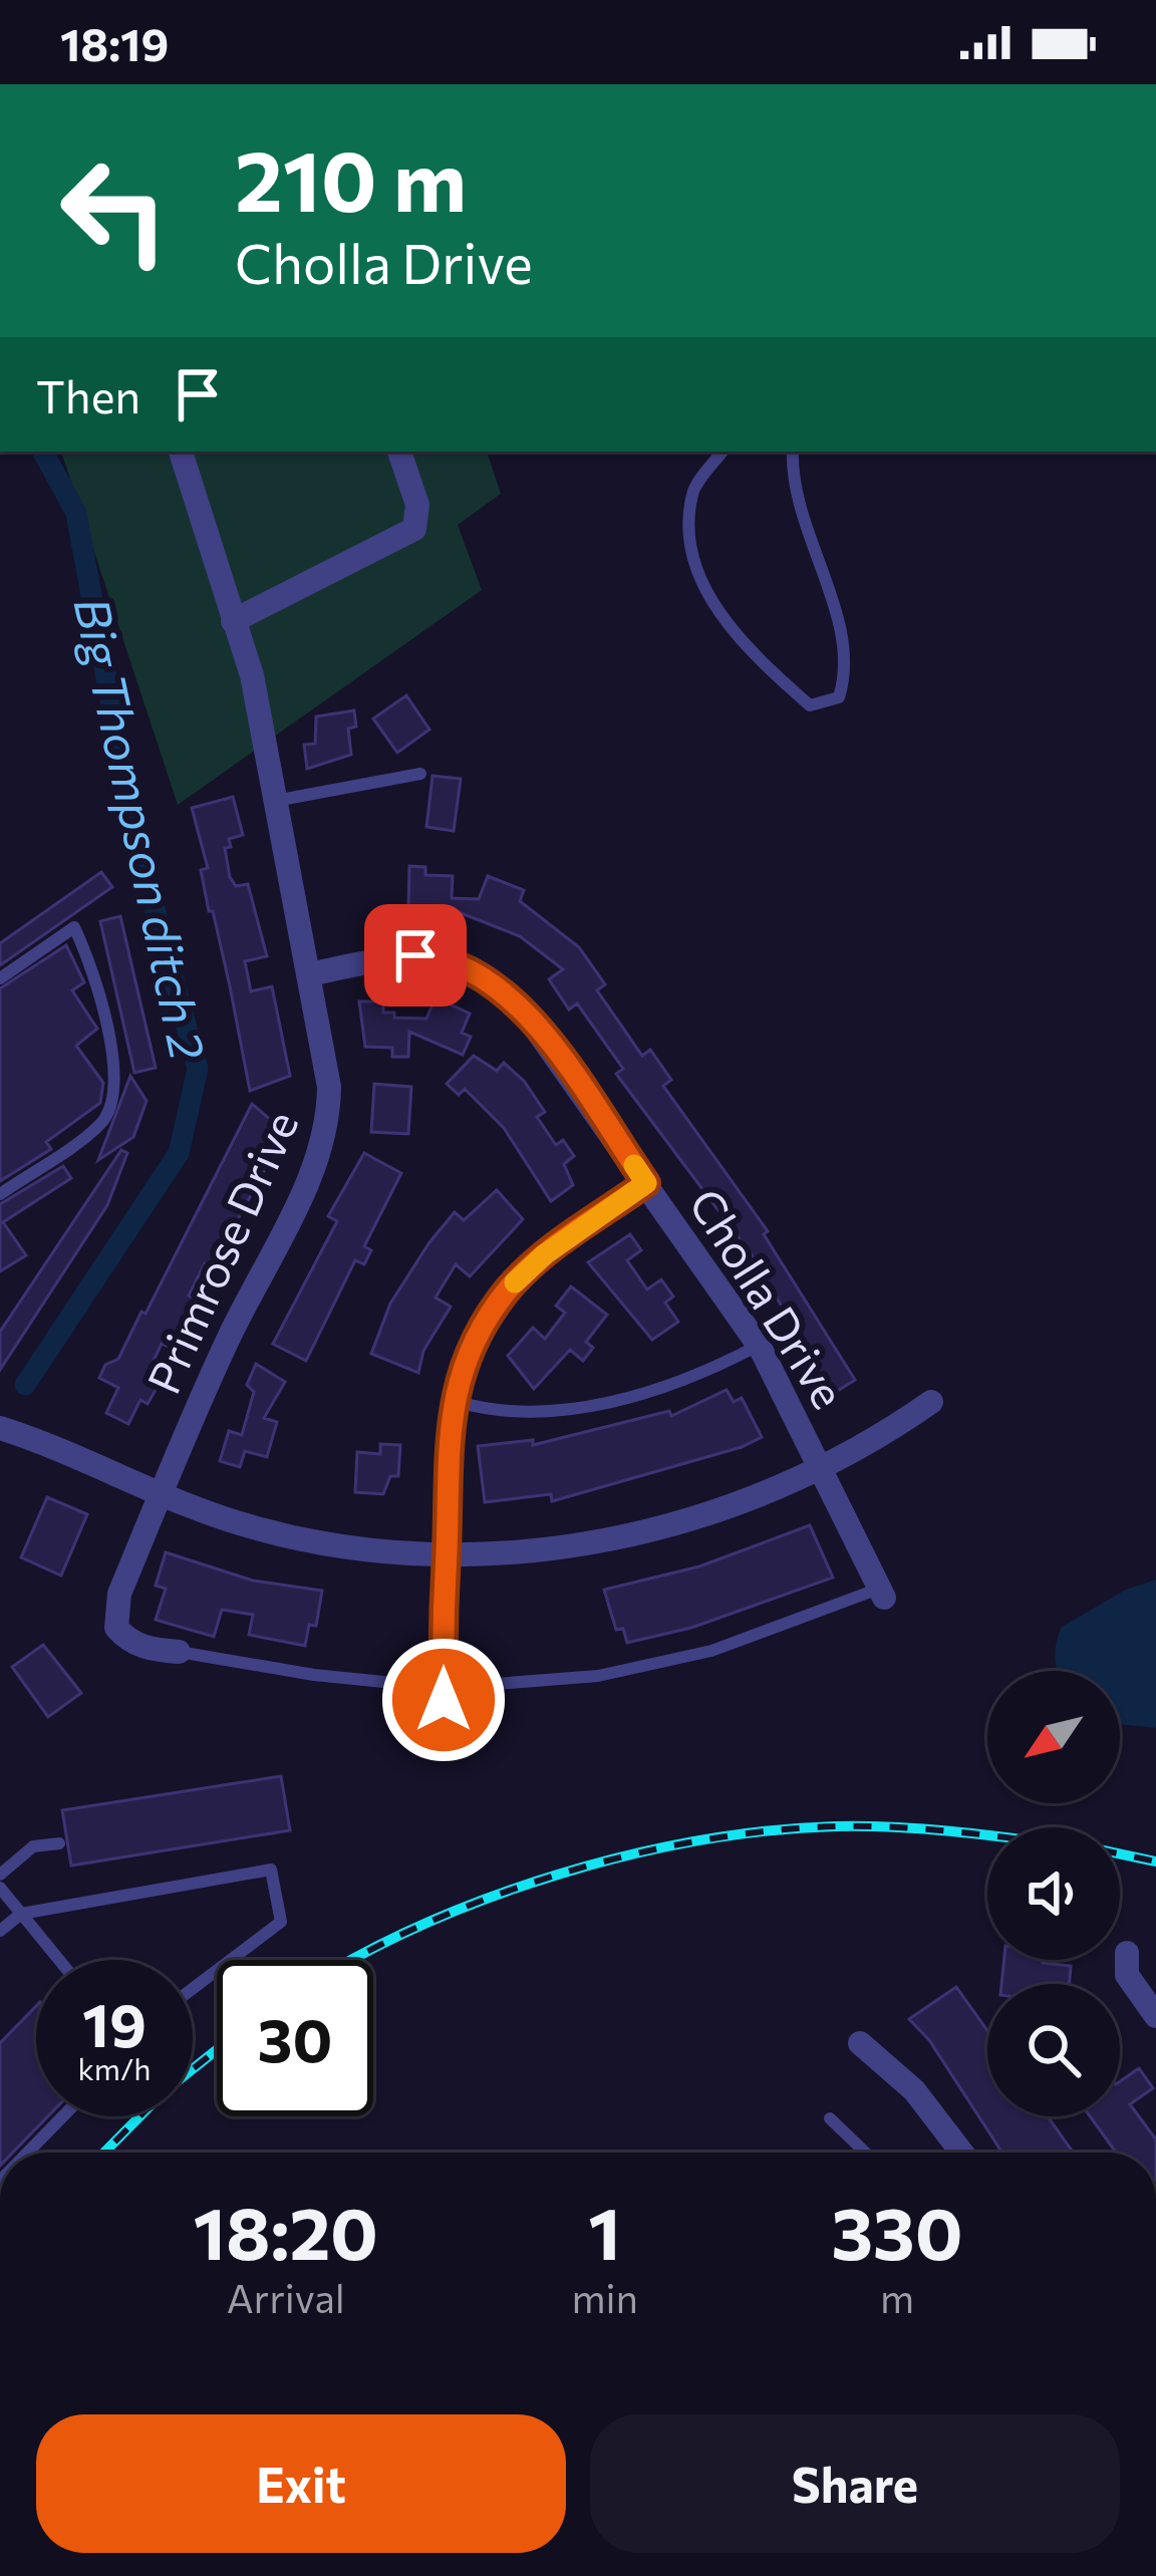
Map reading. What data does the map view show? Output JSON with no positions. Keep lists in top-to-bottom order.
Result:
{
  "streets": {
    "street": ["Primrose Drive", "Cholla Drive"]
  },
  "crossings": [
    ["Primrose Drive", "Cholla Drive"]
  ],
  "water": ["Big Thompson ditch 2"],
  "north": "bottom left",
  "page": {
    "status": "18:19",
    "turn": ["210 m", "Cholla Drive"],
    "then": "Then",
    "speed": "19 km/h",
    "limit": "30",
    "eta": [
      "18:20",
      "Arrival",
      "1",
      "min",
      "330",
      "m"
    ],
    "buttons": ["Exit", "Share"]
  }
}
